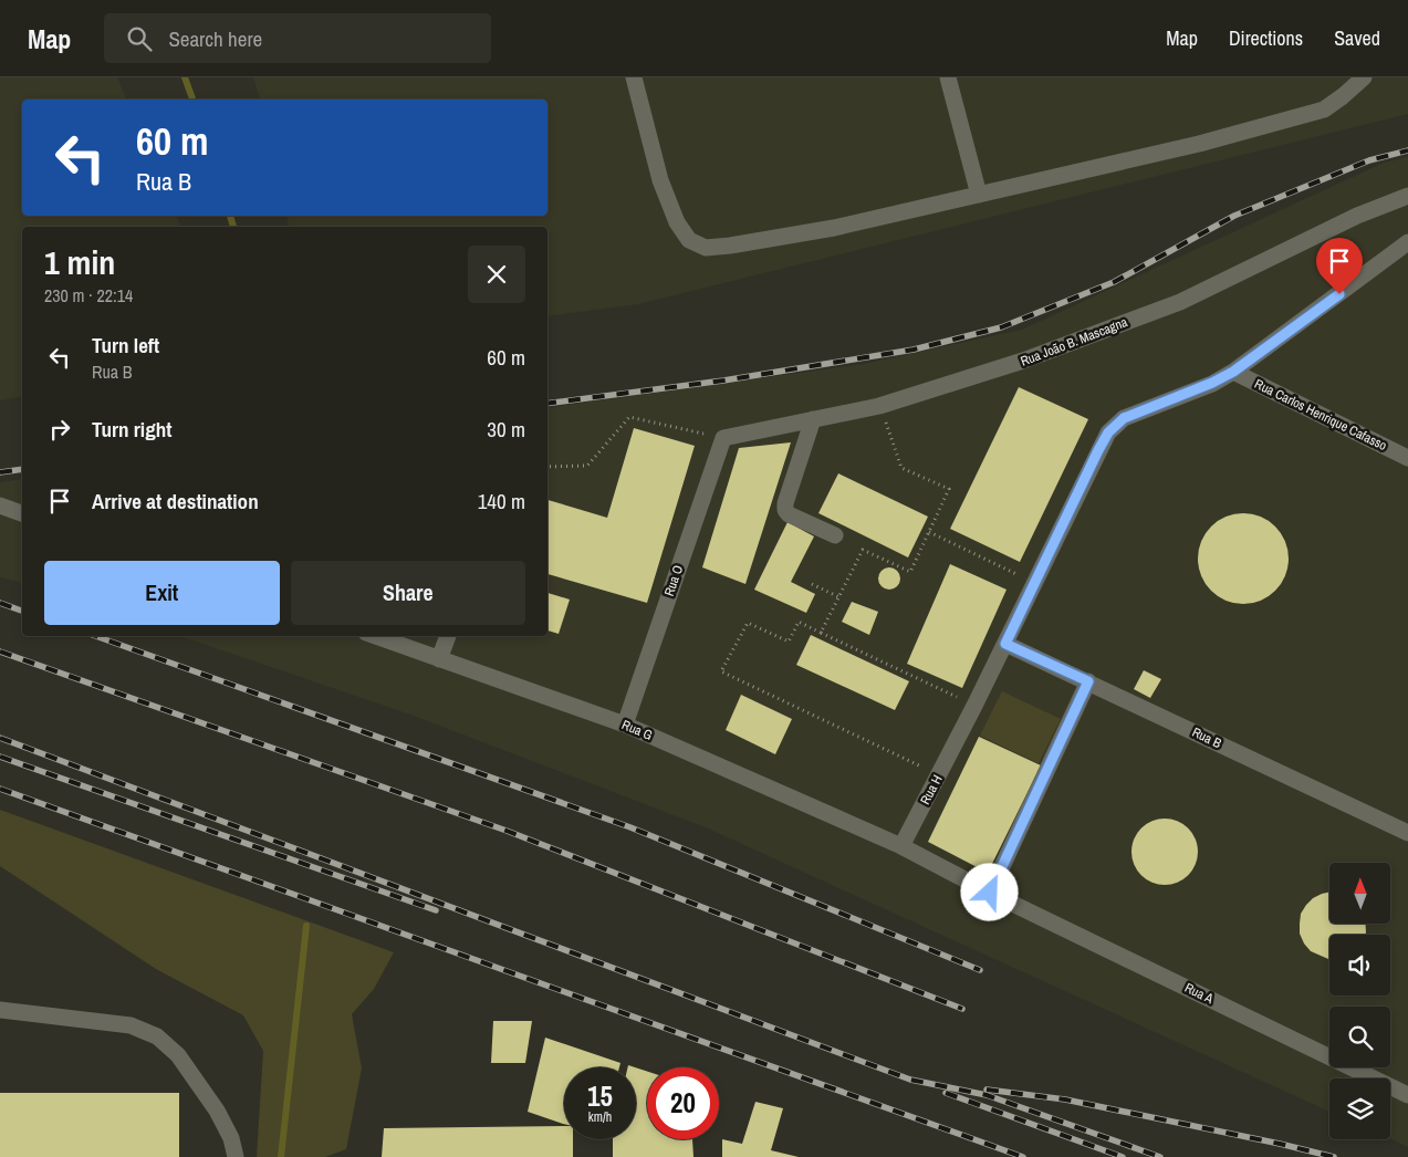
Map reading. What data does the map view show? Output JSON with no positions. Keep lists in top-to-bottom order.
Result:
{
  "streets": {
    "lane": [
      "Rua João B. Mascagna",
      "Rua Carlos Henrique Cafasso",
      "Rua O",
      "Rua G",
      "Rua B",
      "Rua H",
      "Rua A"
    ]
  },
  "crossings": [
    ["Rua João B. Mascagna", "Rua O"],
    ["Rua Carlos Henrique Cafasso", "Rua H"],
    ["Rua O", "Rua G"],
    ["Rua G", "Rua H"],
    ["Rua B", "Rua H"]
  ],
  "north": "top",
  "page": {
    "header": "Map",
    "search": "Search here",
    "nav": ["Map", "Directions", "Saved"],
    "turn": ["60 m", "Rua B"],
    "heading": ["1 min", "230 m · 22:14"],
    "list": [
      {
        "name": "Turn left",
        "note": "Rua B",
        "value": "60 m"
      },
      {
        "name": "Turn right",
        "value": "30 m"
      },
      {
        "name": "Arrive at destination",
        "value": "140 m"
      }
    ],
    "buttons": ["Exit", "Share"],
    "speed": "15 km/h",
    "limit": "20"
  }
}
